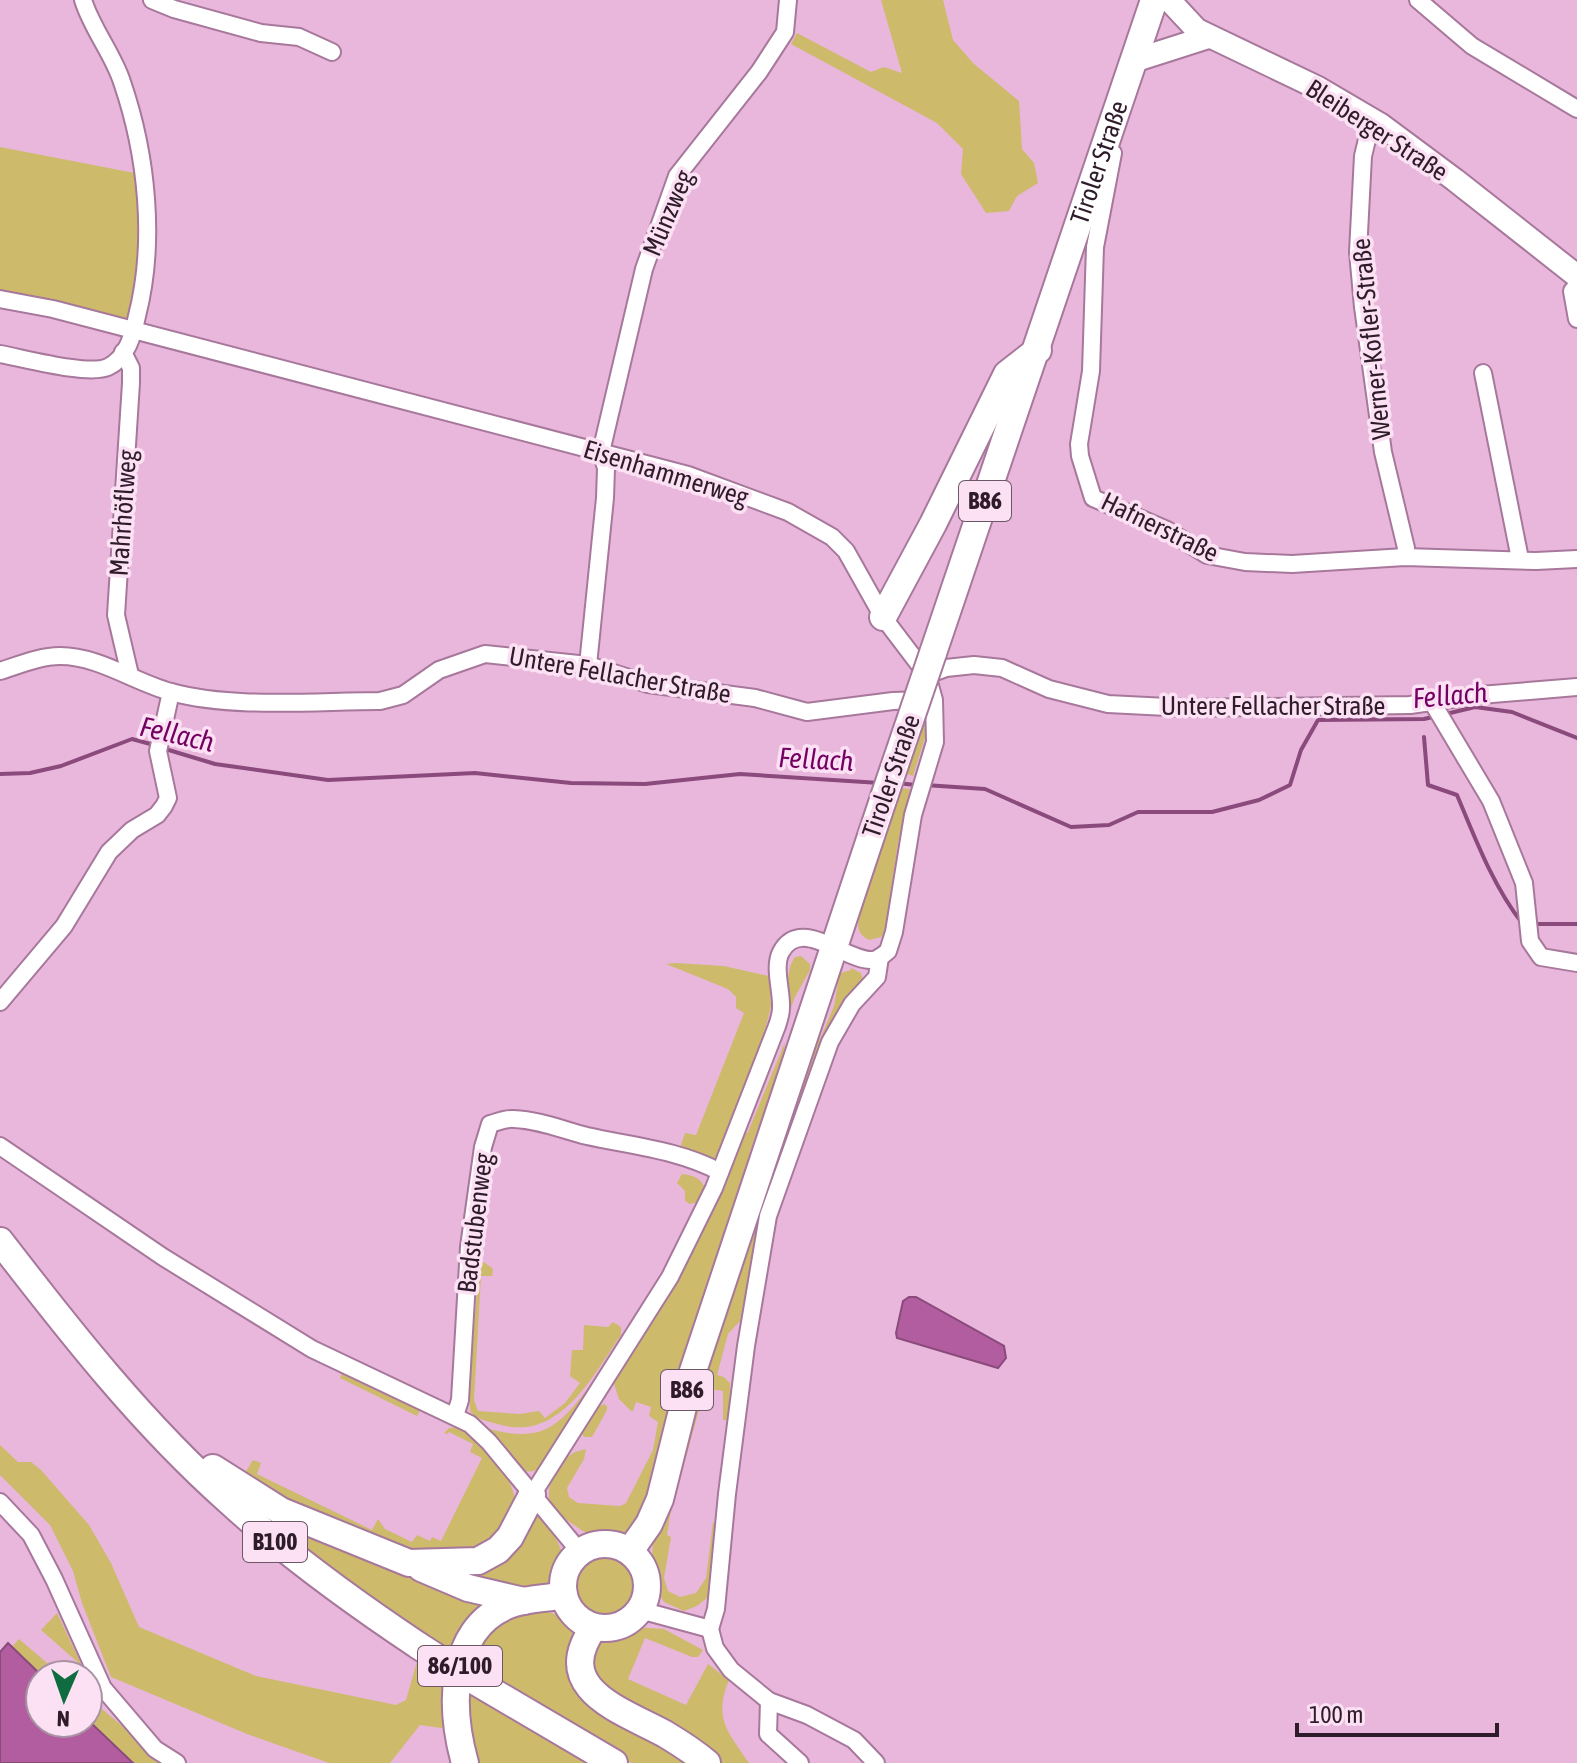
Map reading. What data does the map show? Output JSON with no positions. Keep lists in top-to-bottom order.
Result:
{
  "streets": {
    "main road": [
      "Bleiberger Straße",
      "Tiroler Straße",
      "B86",
      "B100",
      "86/100"
    ],
    "street": [
      "Münzweg",
      "Werner-Kofler-Straße",
      "Eisenhammerweg",
      "Mahrhöflweg",
      "Hafnerstraße",
      "Untere Fellacher Straße",
      "Badstubenweg"
    ]
  },
  "crossings": [
    ["Bleiberger Straße", "Werner-Kofler-Straße"],
    ["Tiroler Straße", "Eisenhammerweg"],
    ["Tiroler Straße", "Hafnerstraße"],
    ["Tiroler Straße", "Untere Fellacher Straße"],
    ["Tiroler Straße", "86/100"],
    ["Münzweg", "Eisenhammerweg"],
    ["Münzweg", "Untere Fellacher Straße"],
    ["Werner-Kofler-Straße", "Hafnerstraße"],
    ["Eisenhammerweg", "Untere Fellacher Straße"],
    ["Mahrhöflweg", "Untere Fellacher Straße"]
  ],
  "water": ["Fellach"],
  "scale_bar": "100 m",
  "north": "bottom"
}
